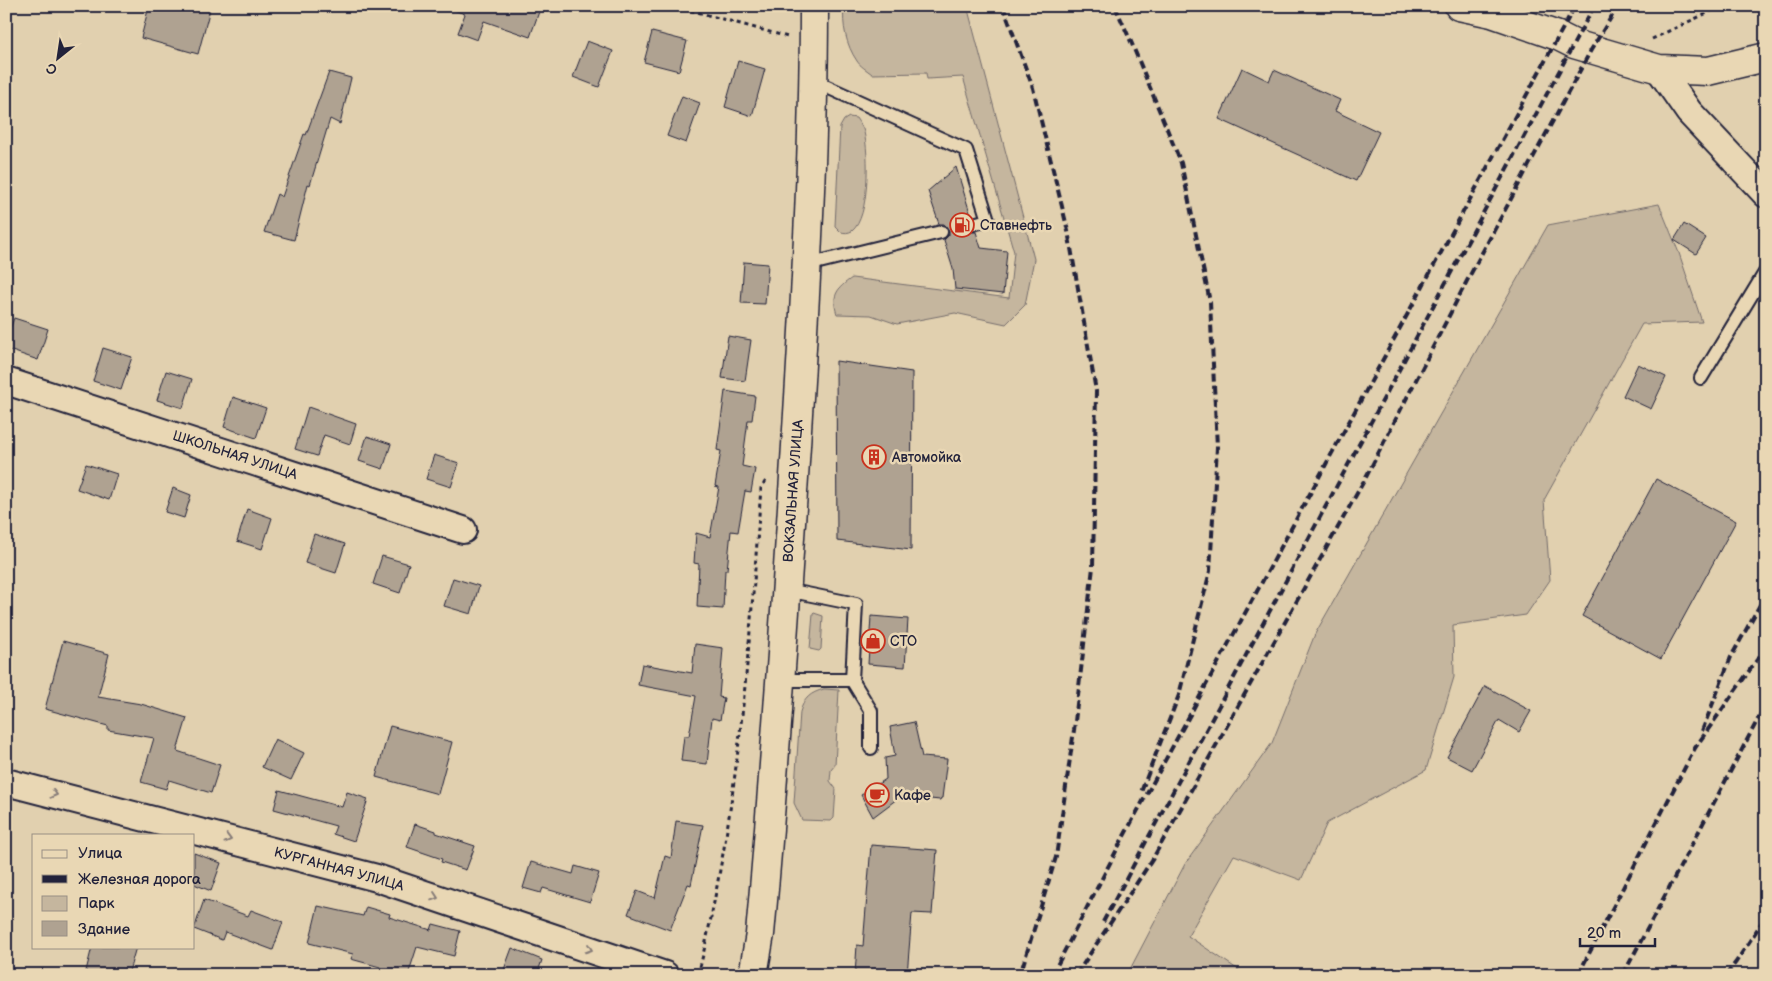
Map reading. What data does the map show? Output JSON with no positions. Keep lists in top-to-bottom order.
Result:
{
  "streets": {
    "main road": ["ВОКЗАЛЬНАЯ УЛИЦА"],
    "street": ["ШКОЛЬНАЯ УЛИЦА", "КУРГАННАЯ УЛИЦА"]
  },
  "one_way": ["КУРГАННАЯ УЛИЦА"],
  "places": {
    "fuel station": ["Ставнефть"],
    "building": ["Автомойка"],
    "shop": ["СТО"],
    "cafe": ["Кафе"]
  },
  "legend": [
    "Улица",
    "Железная дорога",
    "Парк",
    "Здание"
  ],
  "scale_bar": "20 m",
  "north": "bottom left"
}
